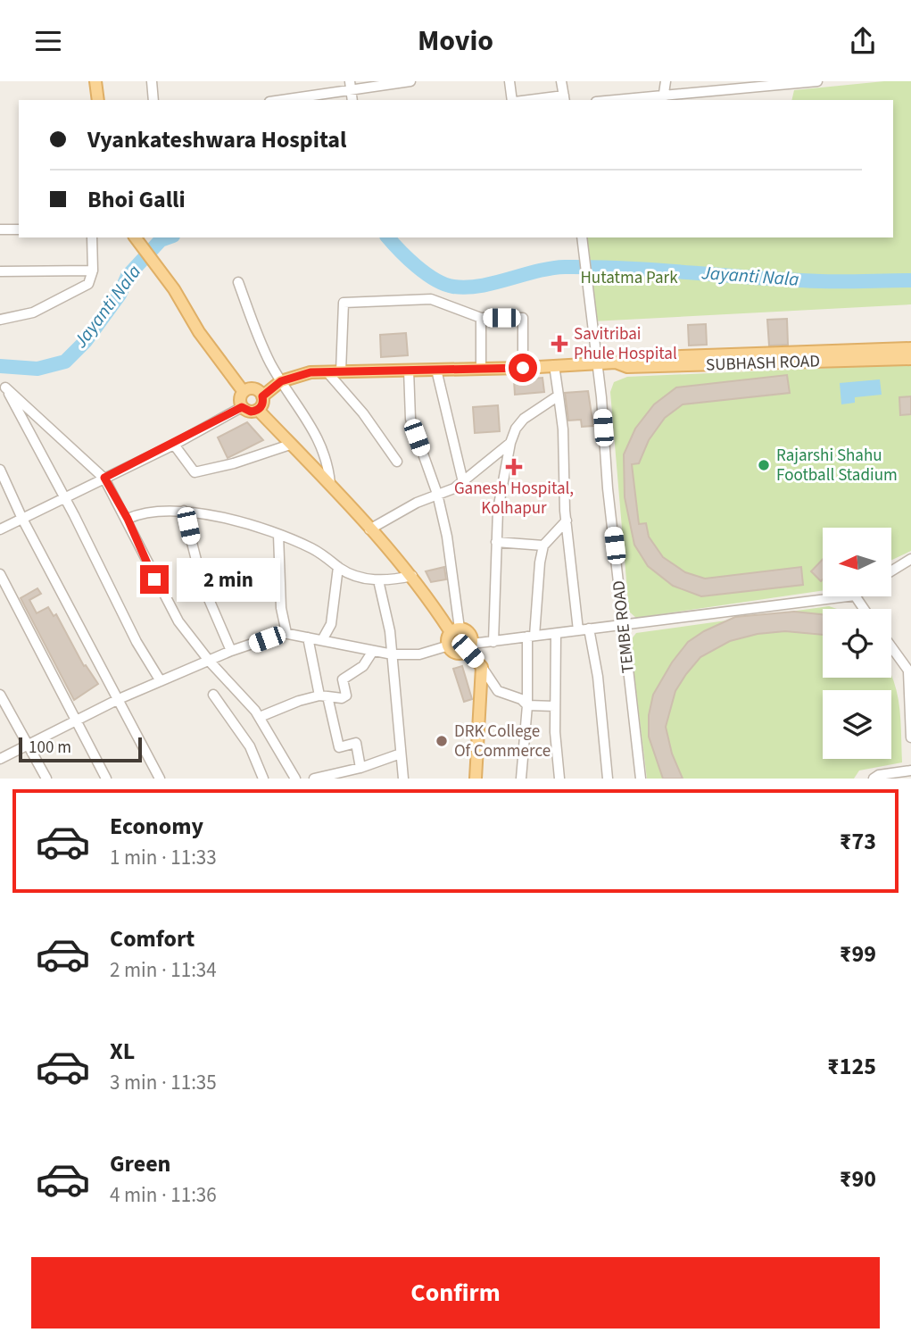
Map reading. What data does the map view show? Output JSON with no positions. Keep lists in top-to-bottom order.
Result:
{
  "streets": {
    "main road": ["SUBHASH ROAD"],
    "street": ["TEMBE ROAD"]
  },
  "crossings": [
    ["SUBHASH ROAD", "TEMBE ROAD"]
  ],
  "water": ["Jayanti Nala"],
  "parks": ["Hutatma Park"],
  "places": {
    "health": ["Savitribai Phule Hospital", "Ganesh Hospital, Kolhapur"],
    "other": ["Rajarshi Shahu Football Stadium", "DRK College Of Commerce"]
  },
  "scale_bar": "100 m",
  "north": "left",
  "page": {
    "header": "Movio",
    "banner": ["Vyankateshwara Hospital", "Bhoi Galli"],
    "bubble": "2 min",
    "scale": "100 m",
    "list": [
      {
        "name": "Economy",
        "note": "1 min · 11:33",
        "value": "₹73"
      },
      {
        "name": "Comfort",
        "note": "2 min · 11:34",
        "value": "₹99"
      },
      {
        "name": "XL",
        "note": "3 min · 11:35",
        "value": "₹125"
      },
      {
        "name": "Green",
        "note": "4 min · 11:36",
        "value": "₹90"
      }
    ],
    "buttons": "Confirm"
  }
}
